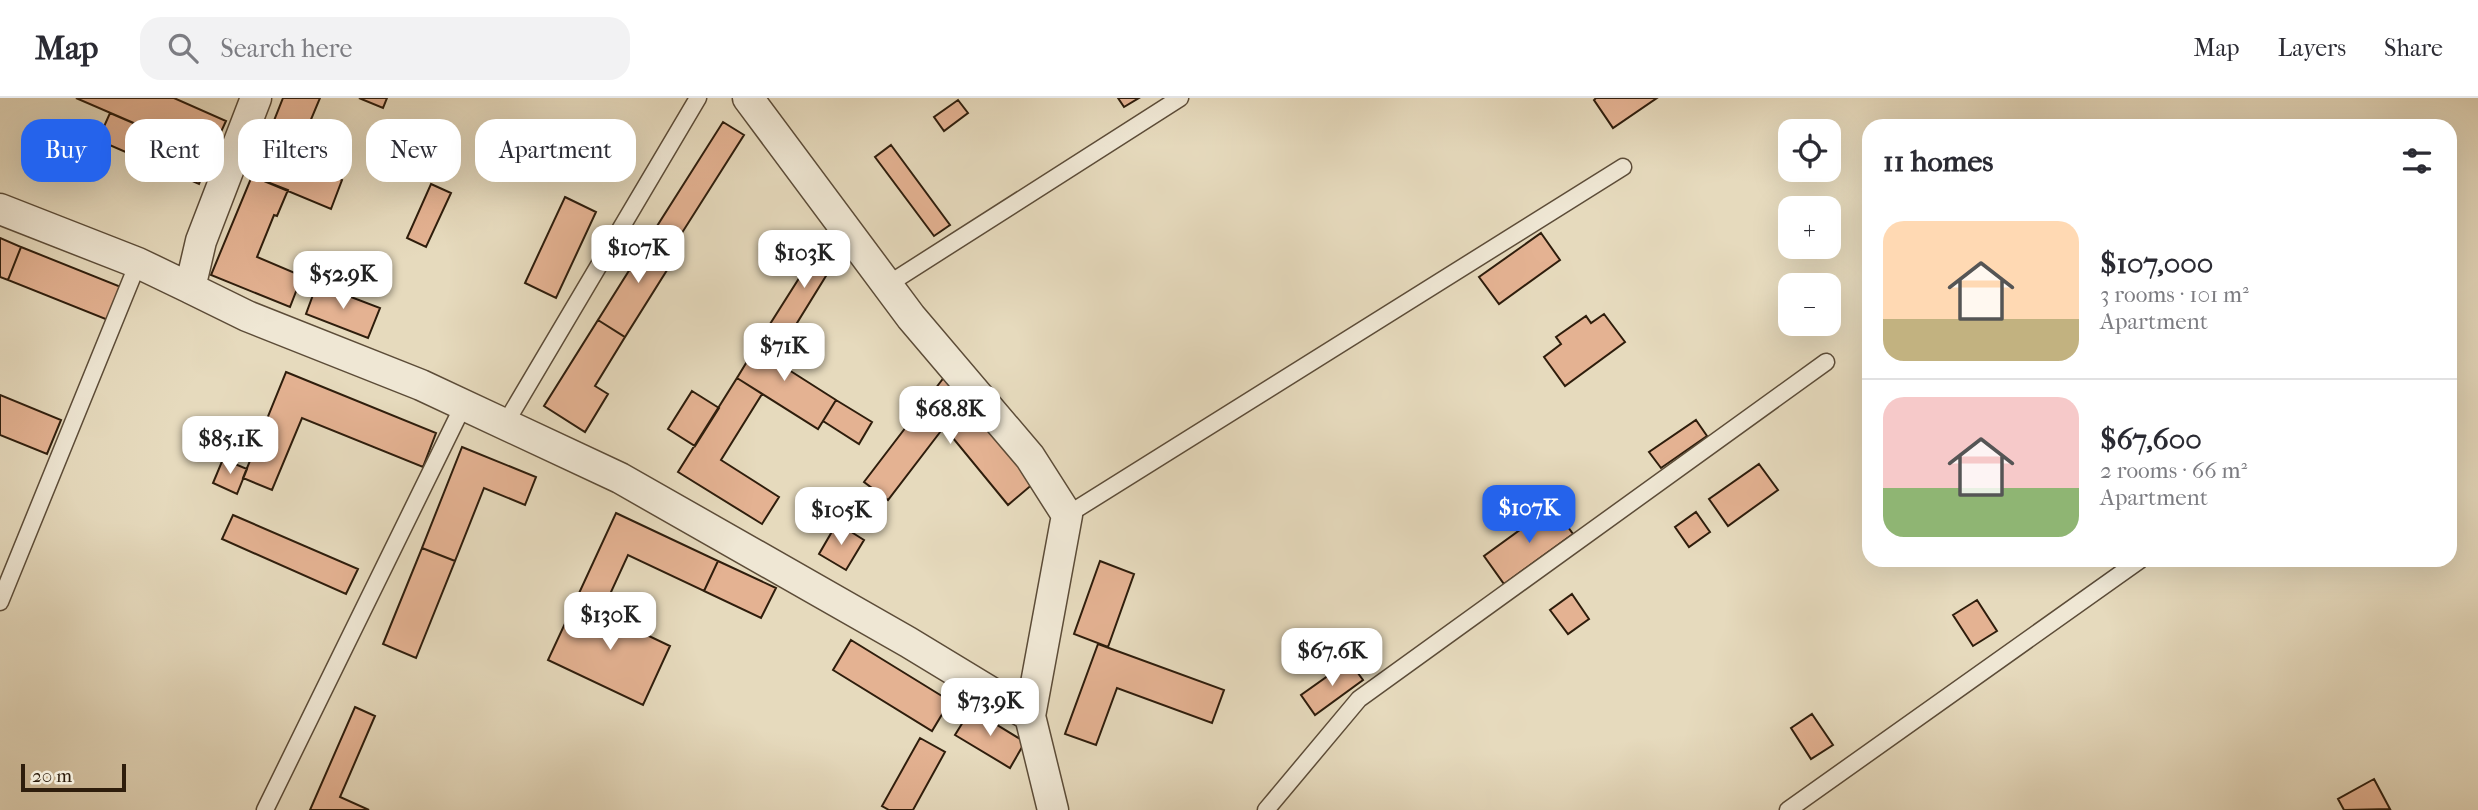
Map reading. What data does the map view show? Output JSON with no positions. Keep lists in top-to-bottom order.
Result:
{
  "scale_bar": "20 m",
  "page": {
    "header": "Map",
    "search": "Search here",
    "nav": ["Map", "Layers", "Share"],
    "map_buttons": ["+", "−"],
    "chip": [
      "Buy",
      "Rent",
      "Filters",
      "New",
      "Apartment"
    ],
    "heading": "11 homes",
    "list": [
      {
        "name": "$107,000",
        "note": "3 rooms · 101 m² · Apartment"
      },
      {
        "name": "$67,600",
        "note": "2 rooms · 66 m² · Apartment"
      }
    ],
    "price": [
      "$107K",
      "$103K",
      "$52.9K",
      "$71K",
      "$68.8K",
      "$85.1K",
      "$107K",
      "$105K",
      "$130K",
      "$67.6K",
      "$73.9K"
    ],
    "scale": "20 m"
  }
}
